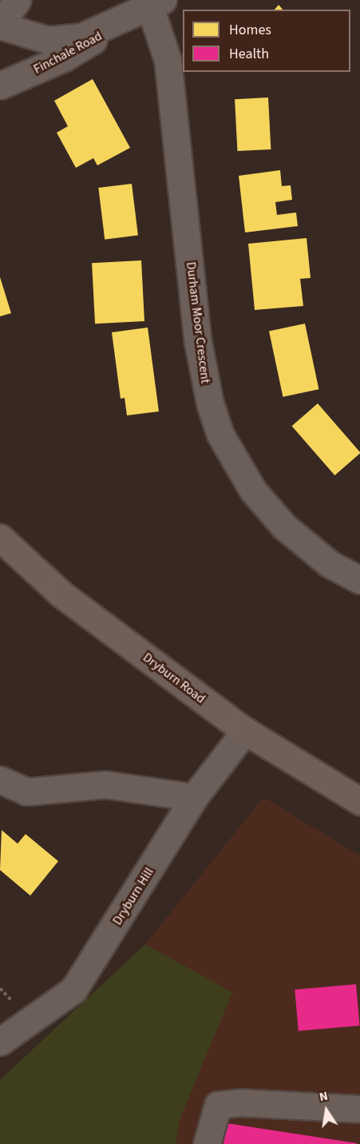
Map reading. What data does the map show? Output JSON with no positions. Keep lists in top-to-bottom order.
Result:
{
  "streets": {
    "main road": ["Dryburn Road"],
    "street": ["Finchale Road", "Durham Moor Crescent", "Dryburn Hill"]
  },
  "crossings": [
    ["Finchale Road", "Durham Moor Crescent"],
    ["Dryburn Road", "Dryburn Hill"]
  ],
  "legend": ["Homes", "Health"],
  "north": "top"
}
